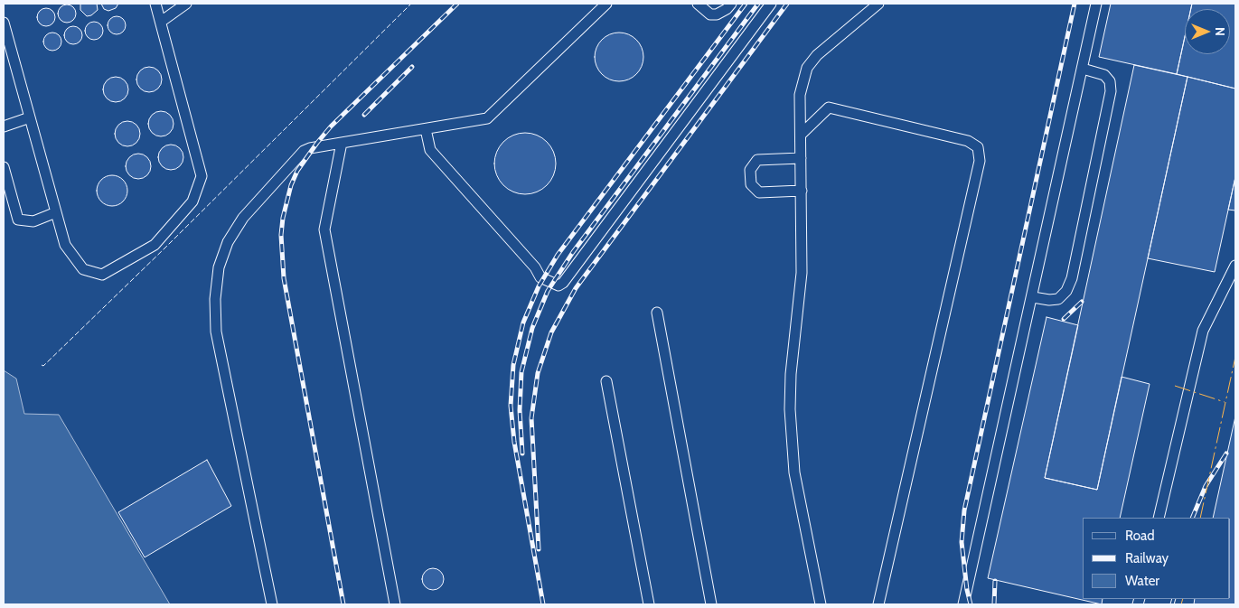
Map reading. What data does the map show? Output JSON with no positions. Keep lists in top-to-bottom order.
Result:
{
  "legend": ["Road", "Railway", "Water"],
  "north": "right"
}
